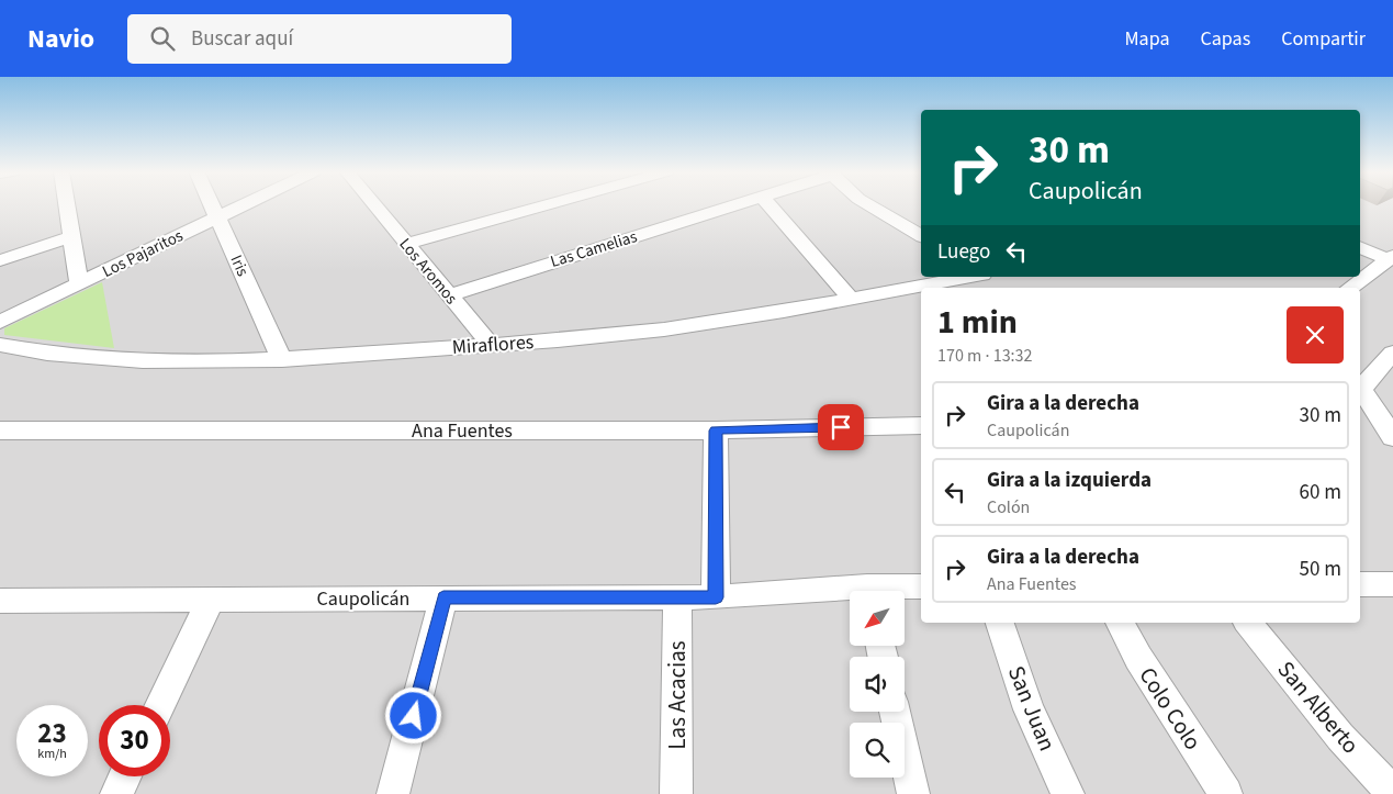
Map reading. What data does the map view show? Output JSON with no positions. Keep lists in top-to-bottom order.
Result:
{
  "streets": {
    "street": [
      "Las Camelias",
      "Los Pajaritos",
      "Iris",
      "Los Aromos",
      "Miraflores",
      "Ana Fuentes",
      "Caupolicán",
      "Las Acacias",
      "San Alberto",
      "San Juan",
      "Colo Colo"
    ]
  },
  "crossings": [
    ["Las Camelias", "Los Aromos"],
    ["Los Pajaritos", "Iris"],
    ["Iris", "Miraflores"],
    ["Los Aromos", "Miraflores"],
    ["Caupolicán", "Las Acacias"]
  ],
  "north": "bottom left",
  "page": {
    "header": "Navio",
    "search": "Buscar aquí",
    "nav": ["Mapa", "Capas", "Compartir"],
    "turn": ["30 m", "Caupolicán"],
    "then": "Luego",
    "heading": ["1 min", "170 m · 13:32"],
    "list": [
      {
        "name": "Gira a la derecha",
        "note": "Caupolicán",
        "value": "30 m"
      },
      {
        "name": "Gira a la izquierda",
        "note": "Colón",
        "value": "60 m"
      },
      {
        "name": "Gira a la derecha",
        "note": "Ana Fuentes",
        "value": "50 m"
      }
    ],
    "speed": "23 km/h",
    "limit": "30"
  }
}
